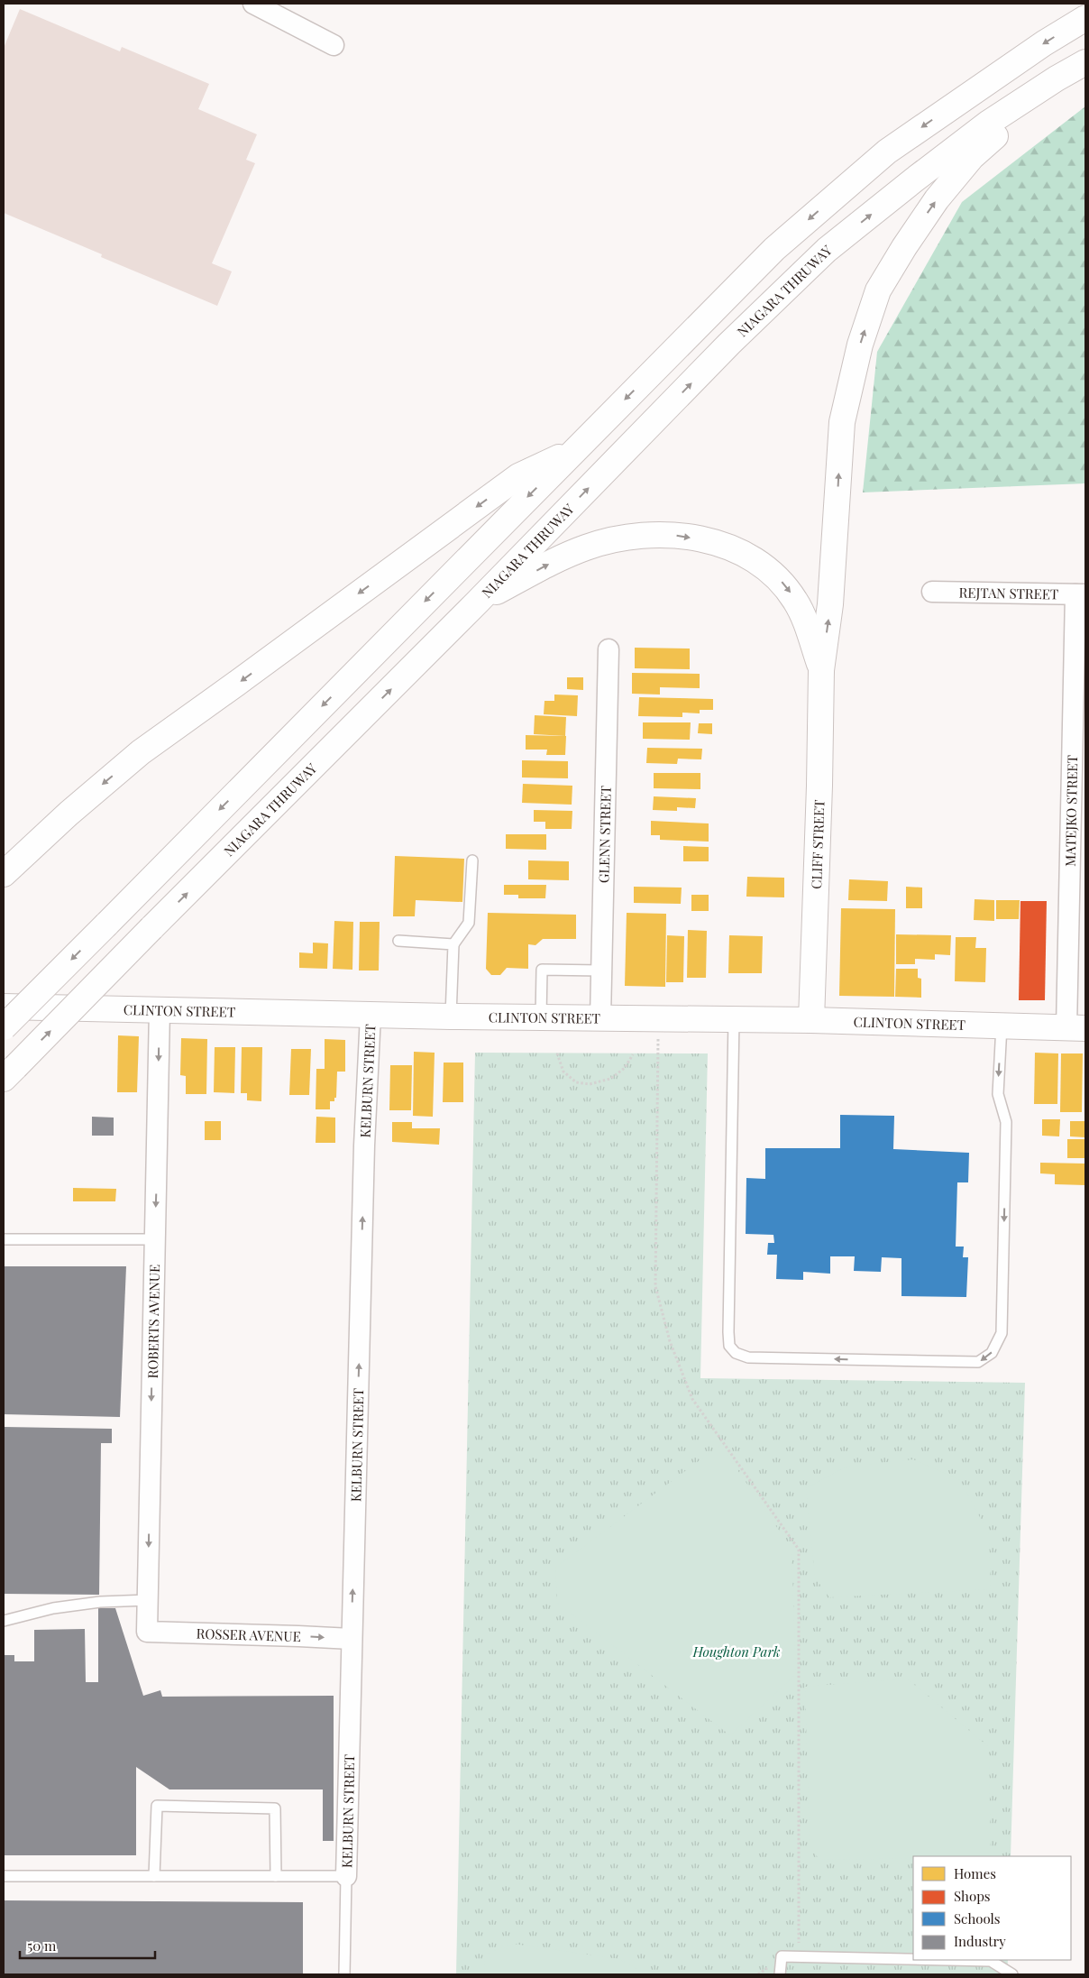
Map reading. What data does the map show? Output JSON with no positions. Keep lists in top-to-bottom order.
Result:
{
  "streets": {
    "main road": ["NIAGARA THRUWAY", "CLIFF STREET", "CLINTON STREET"],
    "street": [
      "REJTAN STREET",
      "MATEJKO STREET",
      "GLENN STREET",
      "KELBURN STREET",
      "ROBERTS AVENUE",
      "ROSSER AVENUE"
    ]
  },
  "crossings": [
    ["REJTAN STREET", "MATEJKO STREET"],
    ["MATEJKO STREET", "CLINTON STREET"],
    ["GLENN STREET", "CLINTON STREET"],
    ["CLIFF STREET", "CLINTON STREET"],
    ["CLINTON STREET", "KELBURN STREET"],
    ["CLINTON STREET", "ROBERTS AVENUE"],
    ["KELBURN STREET", "ROSSER AVENUE"],
    ["ROBERTS AVENUE", "ROSSER AVENUE"]
  ],
  "one_way": ["KELBURN STREET", "ROBERTS AVENUE", "ROSSER AVENUE"],
  "parks": ["Houghton Park"],
  "legend": [
    "Homes",
    "Shops",
    "Schools",
    "Industry"
  ],
  "scale_bar": "50 m"
}
